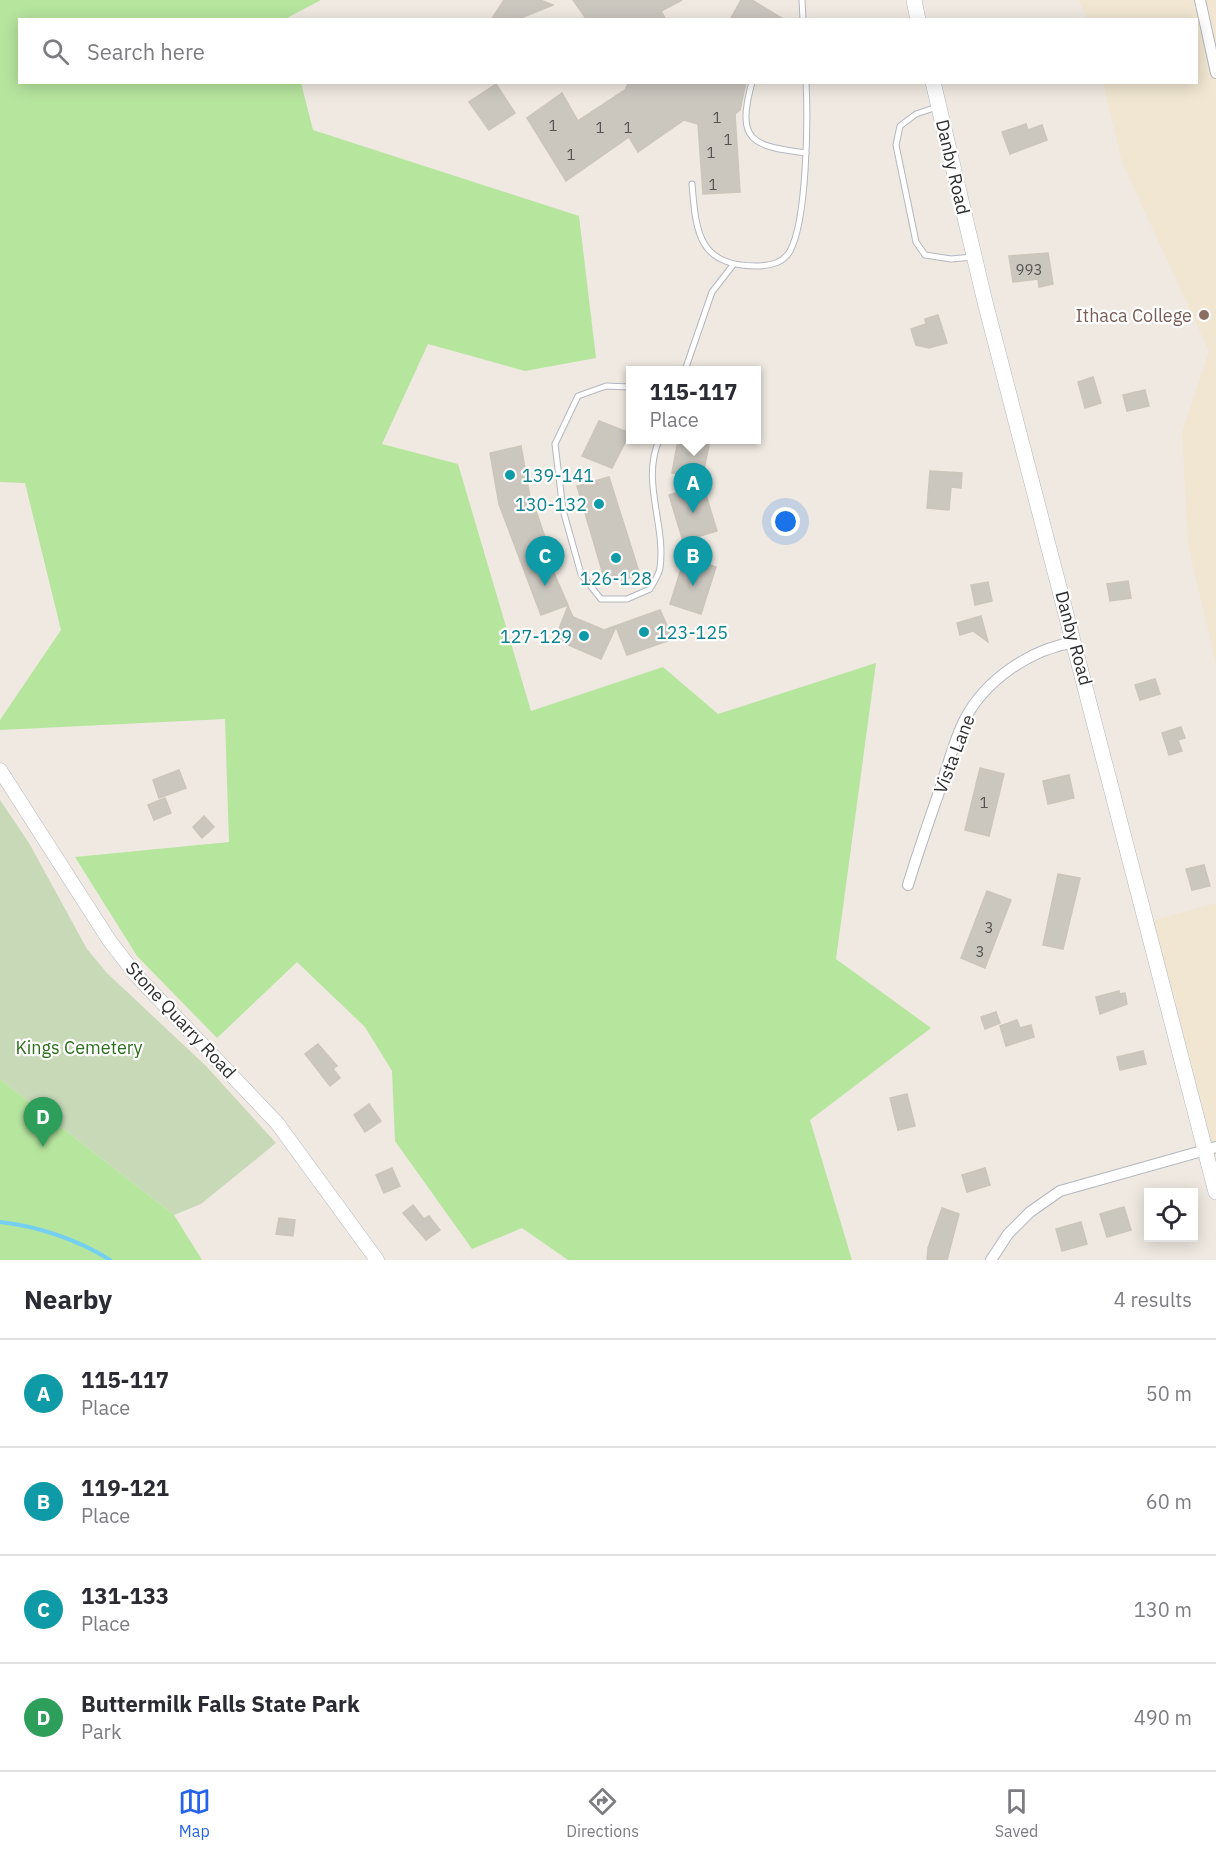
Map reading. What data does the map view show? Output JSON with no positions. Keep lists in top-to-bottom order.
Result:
{
  "streets": {
    "main road": ["Danby Road"],
    "street": ["Vista Lane", "Stone Quarry Road"]
  },
  "crossings": [
    ["Danby Road", "Vista Lane"]
  ],
  "parks": ["Kings Cemetery"],
  "places": [
    "Ithaca College",
    "139-141",
    "130-132",
    "126-128",
    "123-125",
    "127-129"
  ],
  "house_numbers": [
    "1",
    "1",
    "1",
    "1",
    "1",
    "1",
    "1",
    "1",
    "993",
    "1",
    "3",
    "3"
  ],
  "page": {
    "search": "Search here",
    "popup": ["115-117", "Place"],
    "pins": [
      "A",
      "B",
      "C",
      "D"
    ],
    "heading": ["Nearby", "4 results"],
    "list": [
      {
        "mark": "A",
        "name": "115-117",
        "note": "Place",
        "value": "50 m"
      },
      {
        "mark": "B",
        "name": "119-121",
        "note": "Place",
        "value": "60 m"
      },
      {
        "mark": "C",
        "name": "131-133",
        "note": "Place",
        "value": "130 m"
      },
      {
        "mark": "D",
        "name": "Buttermilk Falls State Park",
        "note": "Park",
        "value": "490 m"
      }
    ],
    "nav": ["Map", "Directions", "Saved"]
  }
}
